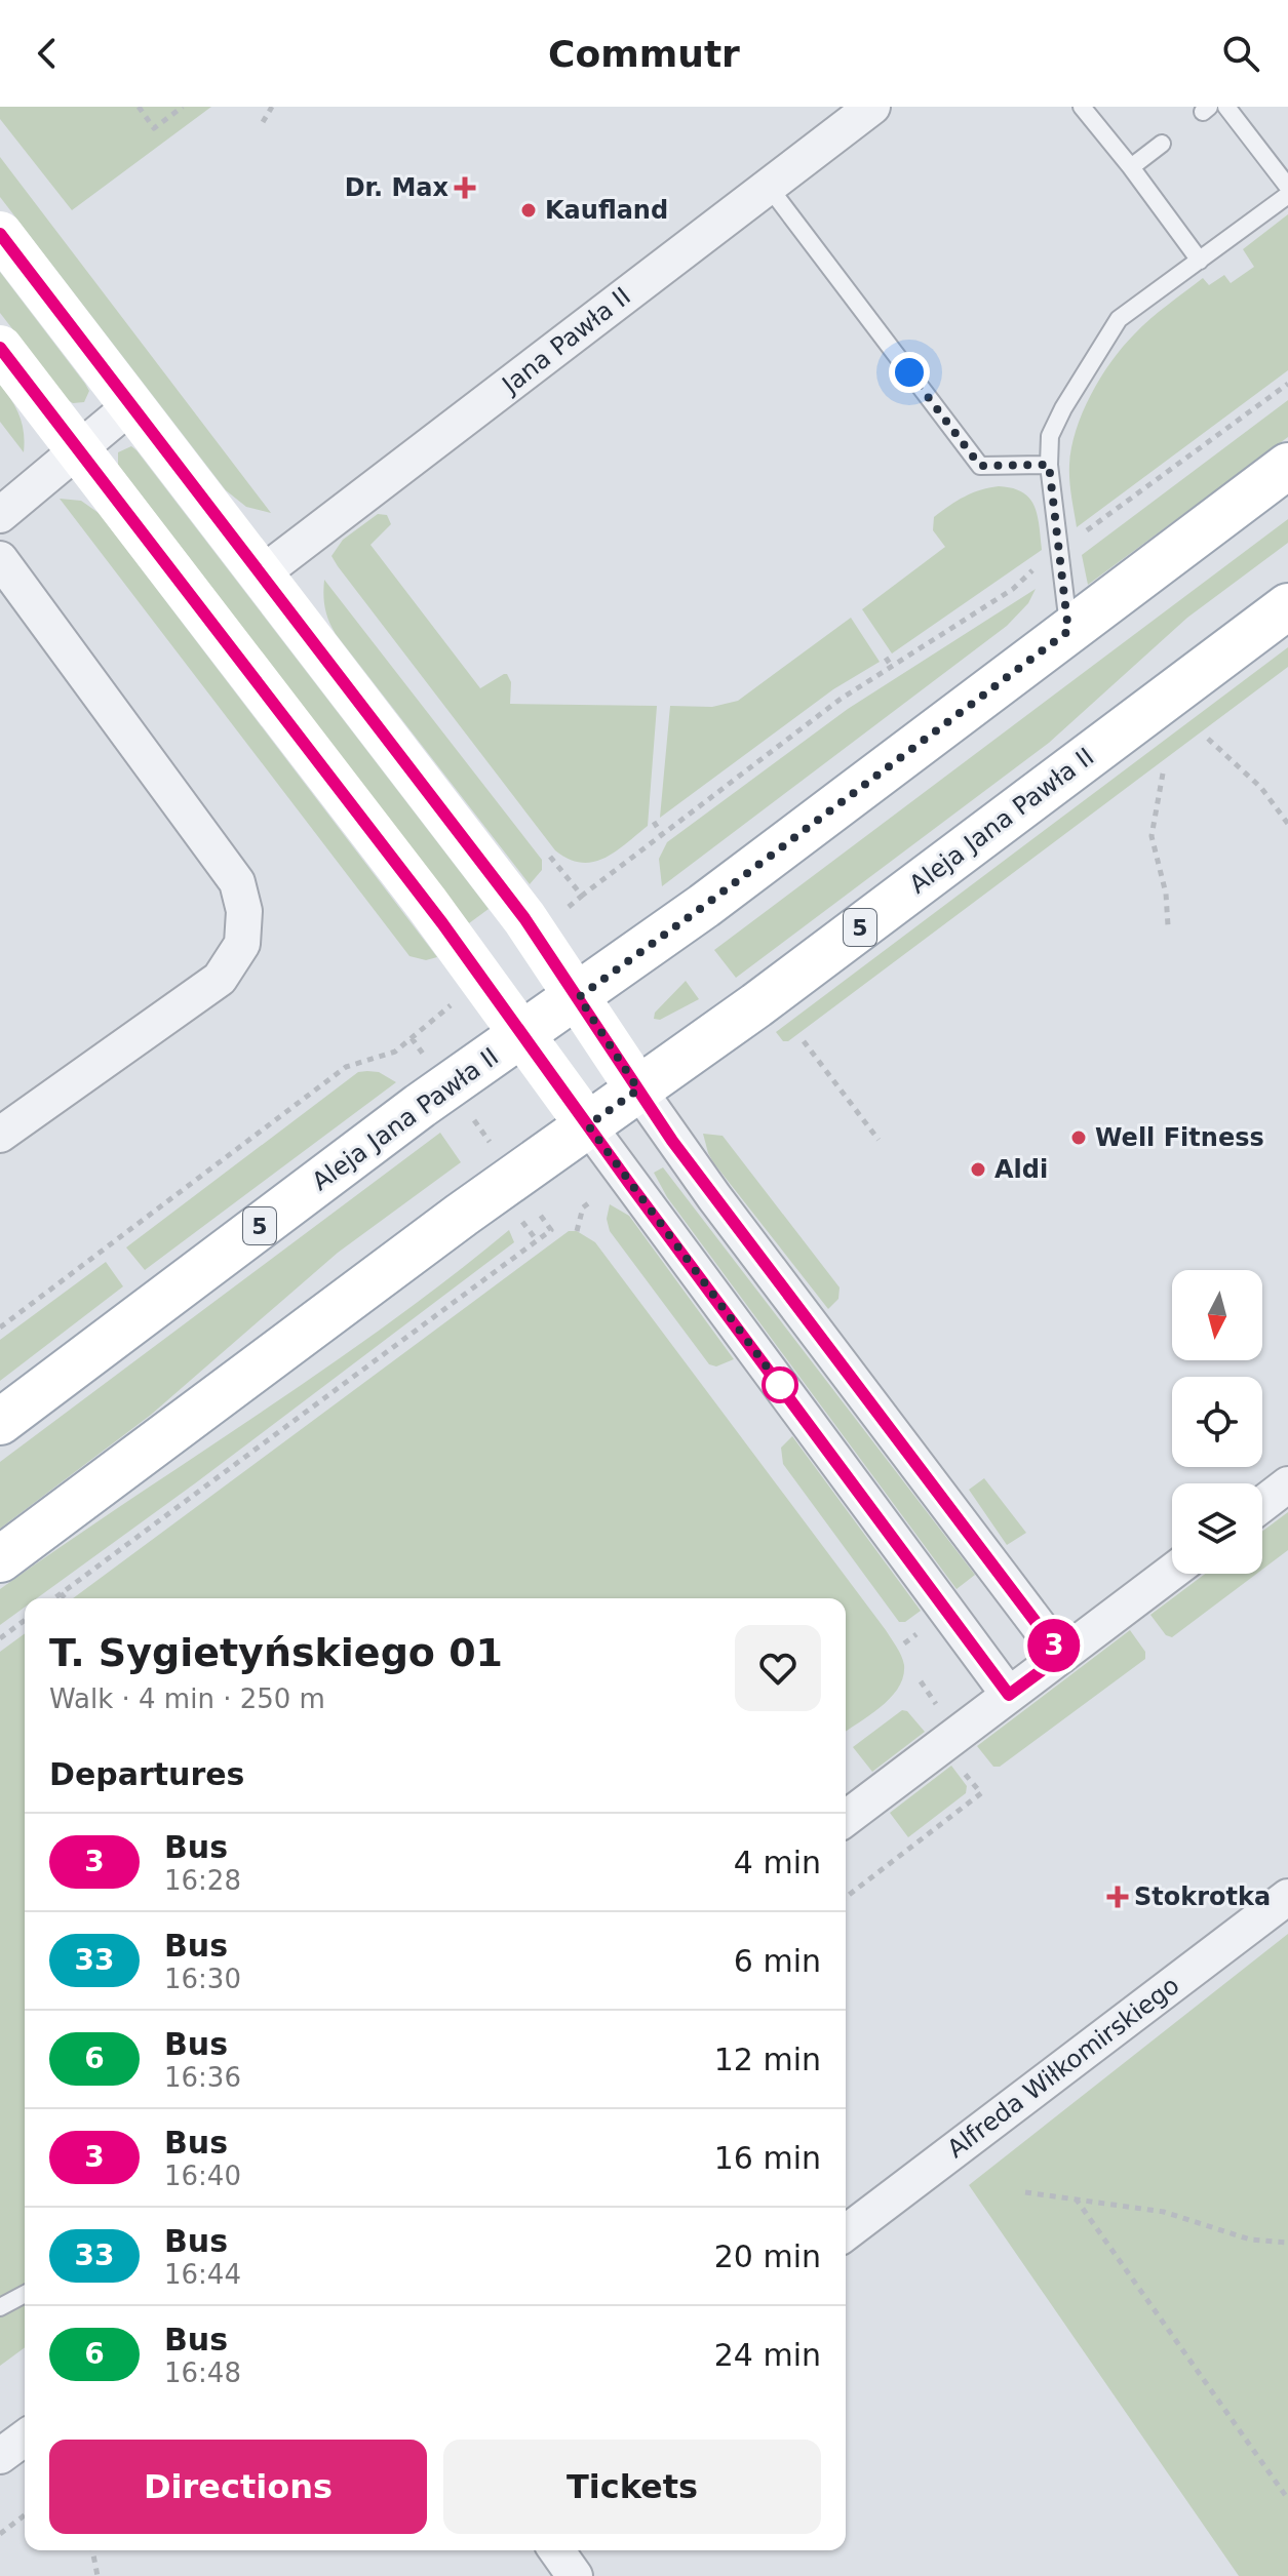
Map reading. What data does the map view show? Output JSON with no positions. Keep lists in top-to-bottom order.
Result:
{
  "streets": {
    "main road": ["Aleja Jana Pawła II", "5"],
    "street": ["Jana Pawła II", "Alfreda Wiłkomirskiego"]
  },
  "places": {
    "health": ["Dr. Max", "Stokrotka"],
    "other": ["Kaufland", "Well Fitness", "Aldi"]
  },
  "lines": ["bus line 3"],
  "north": "bottom",
  "page": {
    "header": "Commutr",
    "on_map": "3",
    "heading": [
      ["T. Sygietyńskiego 01", "Walk · 4 min · 250 m"],
      "Departures"
    ],
    "list": [
      {
        "mark": "3",
        "name": "Bus",
        "note": "16:28",
        "value": "4 min"
      },
      {
        "mark": "33",
        "name": "Bus",
        "note": "16:30",
        "value": "6 min"
      },
      {
        "mark": "6",
        "name": "Bus",
        "note": "16:36",
        "value": "12 min"
      },
      {
        "mark": "3",
        "name": "Bus",
        "note": "16:40",
        "value": "16 min"
      },
      {
        "mark": "33",
        "name": "Bus",
        "note": "16:44",
        "value": "20 min"
      },
      {
        "mark": "6",
        "name": "Bus",
        "note": "16:48",
        "value": "24 min"
      }
    ],
    "buttons": ["Directions", "Tickets"]
  }
}
